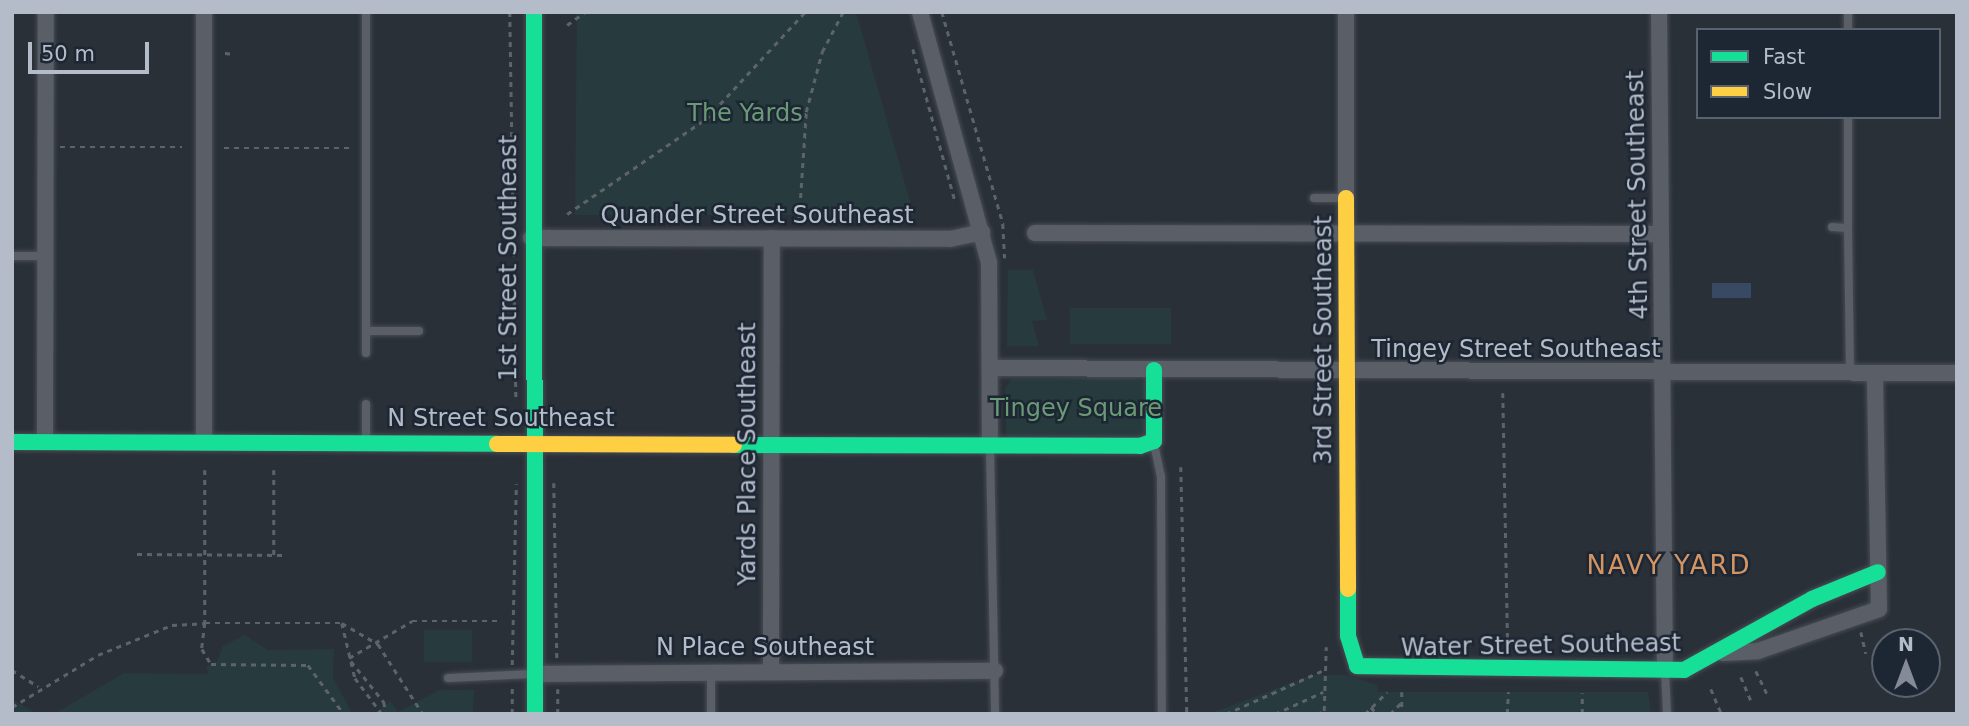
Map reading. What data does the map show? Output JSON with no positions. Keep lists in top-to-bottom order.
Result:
{
  "streets": {
    "street": [
      "4th Street Southeast",
      "Quander Street Southeast",
      "1st Street Southeast",
      "3rd Street Southeast",
      "Tingey Street Southeast",
      "N Street Southeast",
      "Yards Place Southeast",
      "Water Street Southeast",
      "N Place Southeast"
    ]
  },
  "crossings": [
    ["4th Street Southeast", "Tingey Street Southeast"],
    ["4th Street Southeast", "Water Street Southeast"],
    ["Quander Street Southeast", "1st Street Southeast"],
    ["Quander Street Southeast", "Yards Place Southeast"],
    ["1st Street Southeast", "N Street Southeast"],
    ["1st Street Southeast", "N Place Southeast"],
    ["3rd Street Southeast", "Tingey Street Southeast"],
    ["3rd Street Southeast", "Water Street Southeast"],
    ["Tingey Street Southeast", "Water Street Southeast"],
    ["N Street Southeast", "Yards Place Southeast"],
    ["Yards Place Southeast", "N Place Southeast"]
  ],
  "districts": ["NAVY YARD"],
  "parks": ["The Yards", "Tingey Square"],
  "legend": ["Fast", "Slow"],
  "scale_bar": "50 m",
  "north": "top"
}
